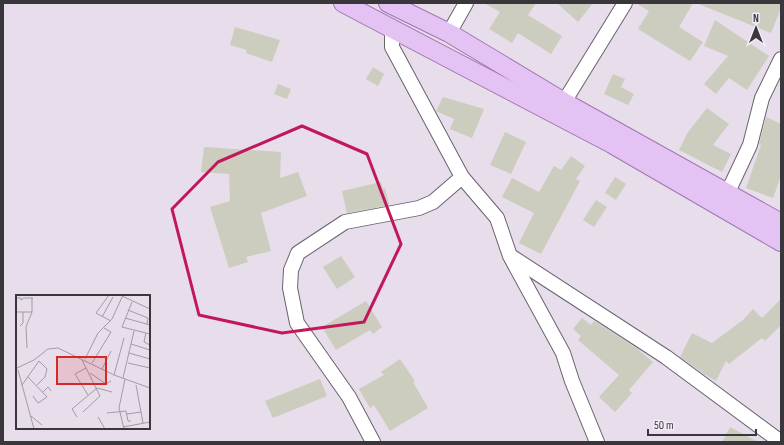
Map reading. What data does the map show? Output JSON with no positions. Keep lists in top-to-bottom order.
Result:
{
  "scale_bar": "50 m",
  "north": "top"
}
